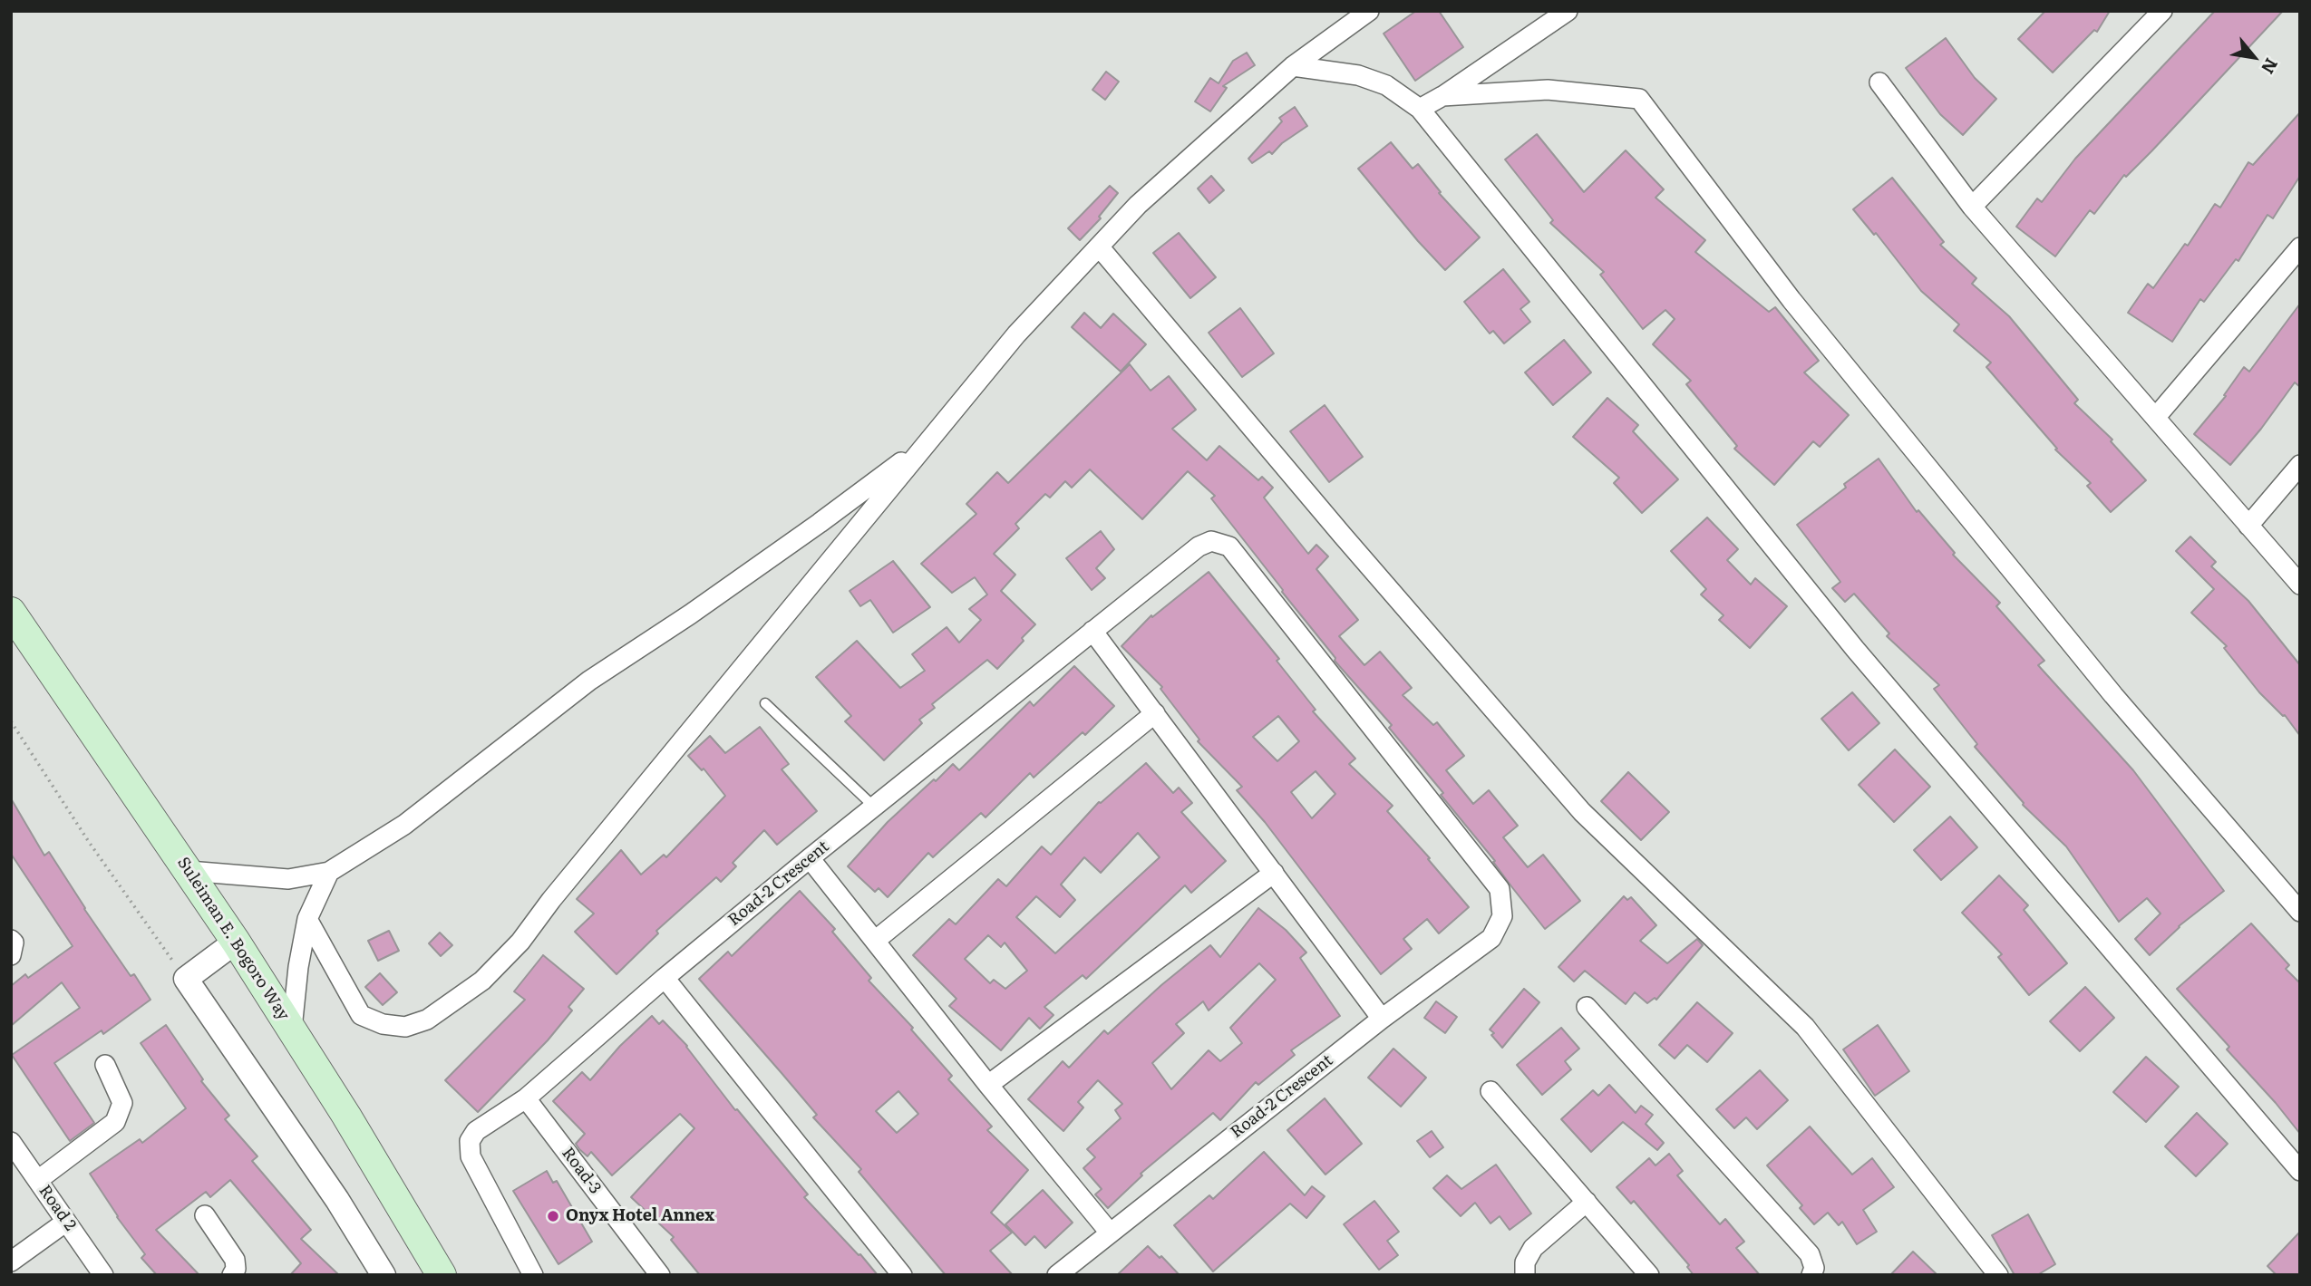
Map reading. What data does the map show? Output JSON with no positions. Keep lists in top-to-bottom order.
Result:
{
  "streets": {
    "main road": ["Suleiman E. Bogoro Way"],
    "street": ["Road-2 Crescent", "Road-3", "Road 2"]
  },
  "crossings": [
    ["Road-2 Crescent", "Road-3"]
  ],
  "places": ["Onyx Hotel Annex"],
  "north": "bottom right"
}
